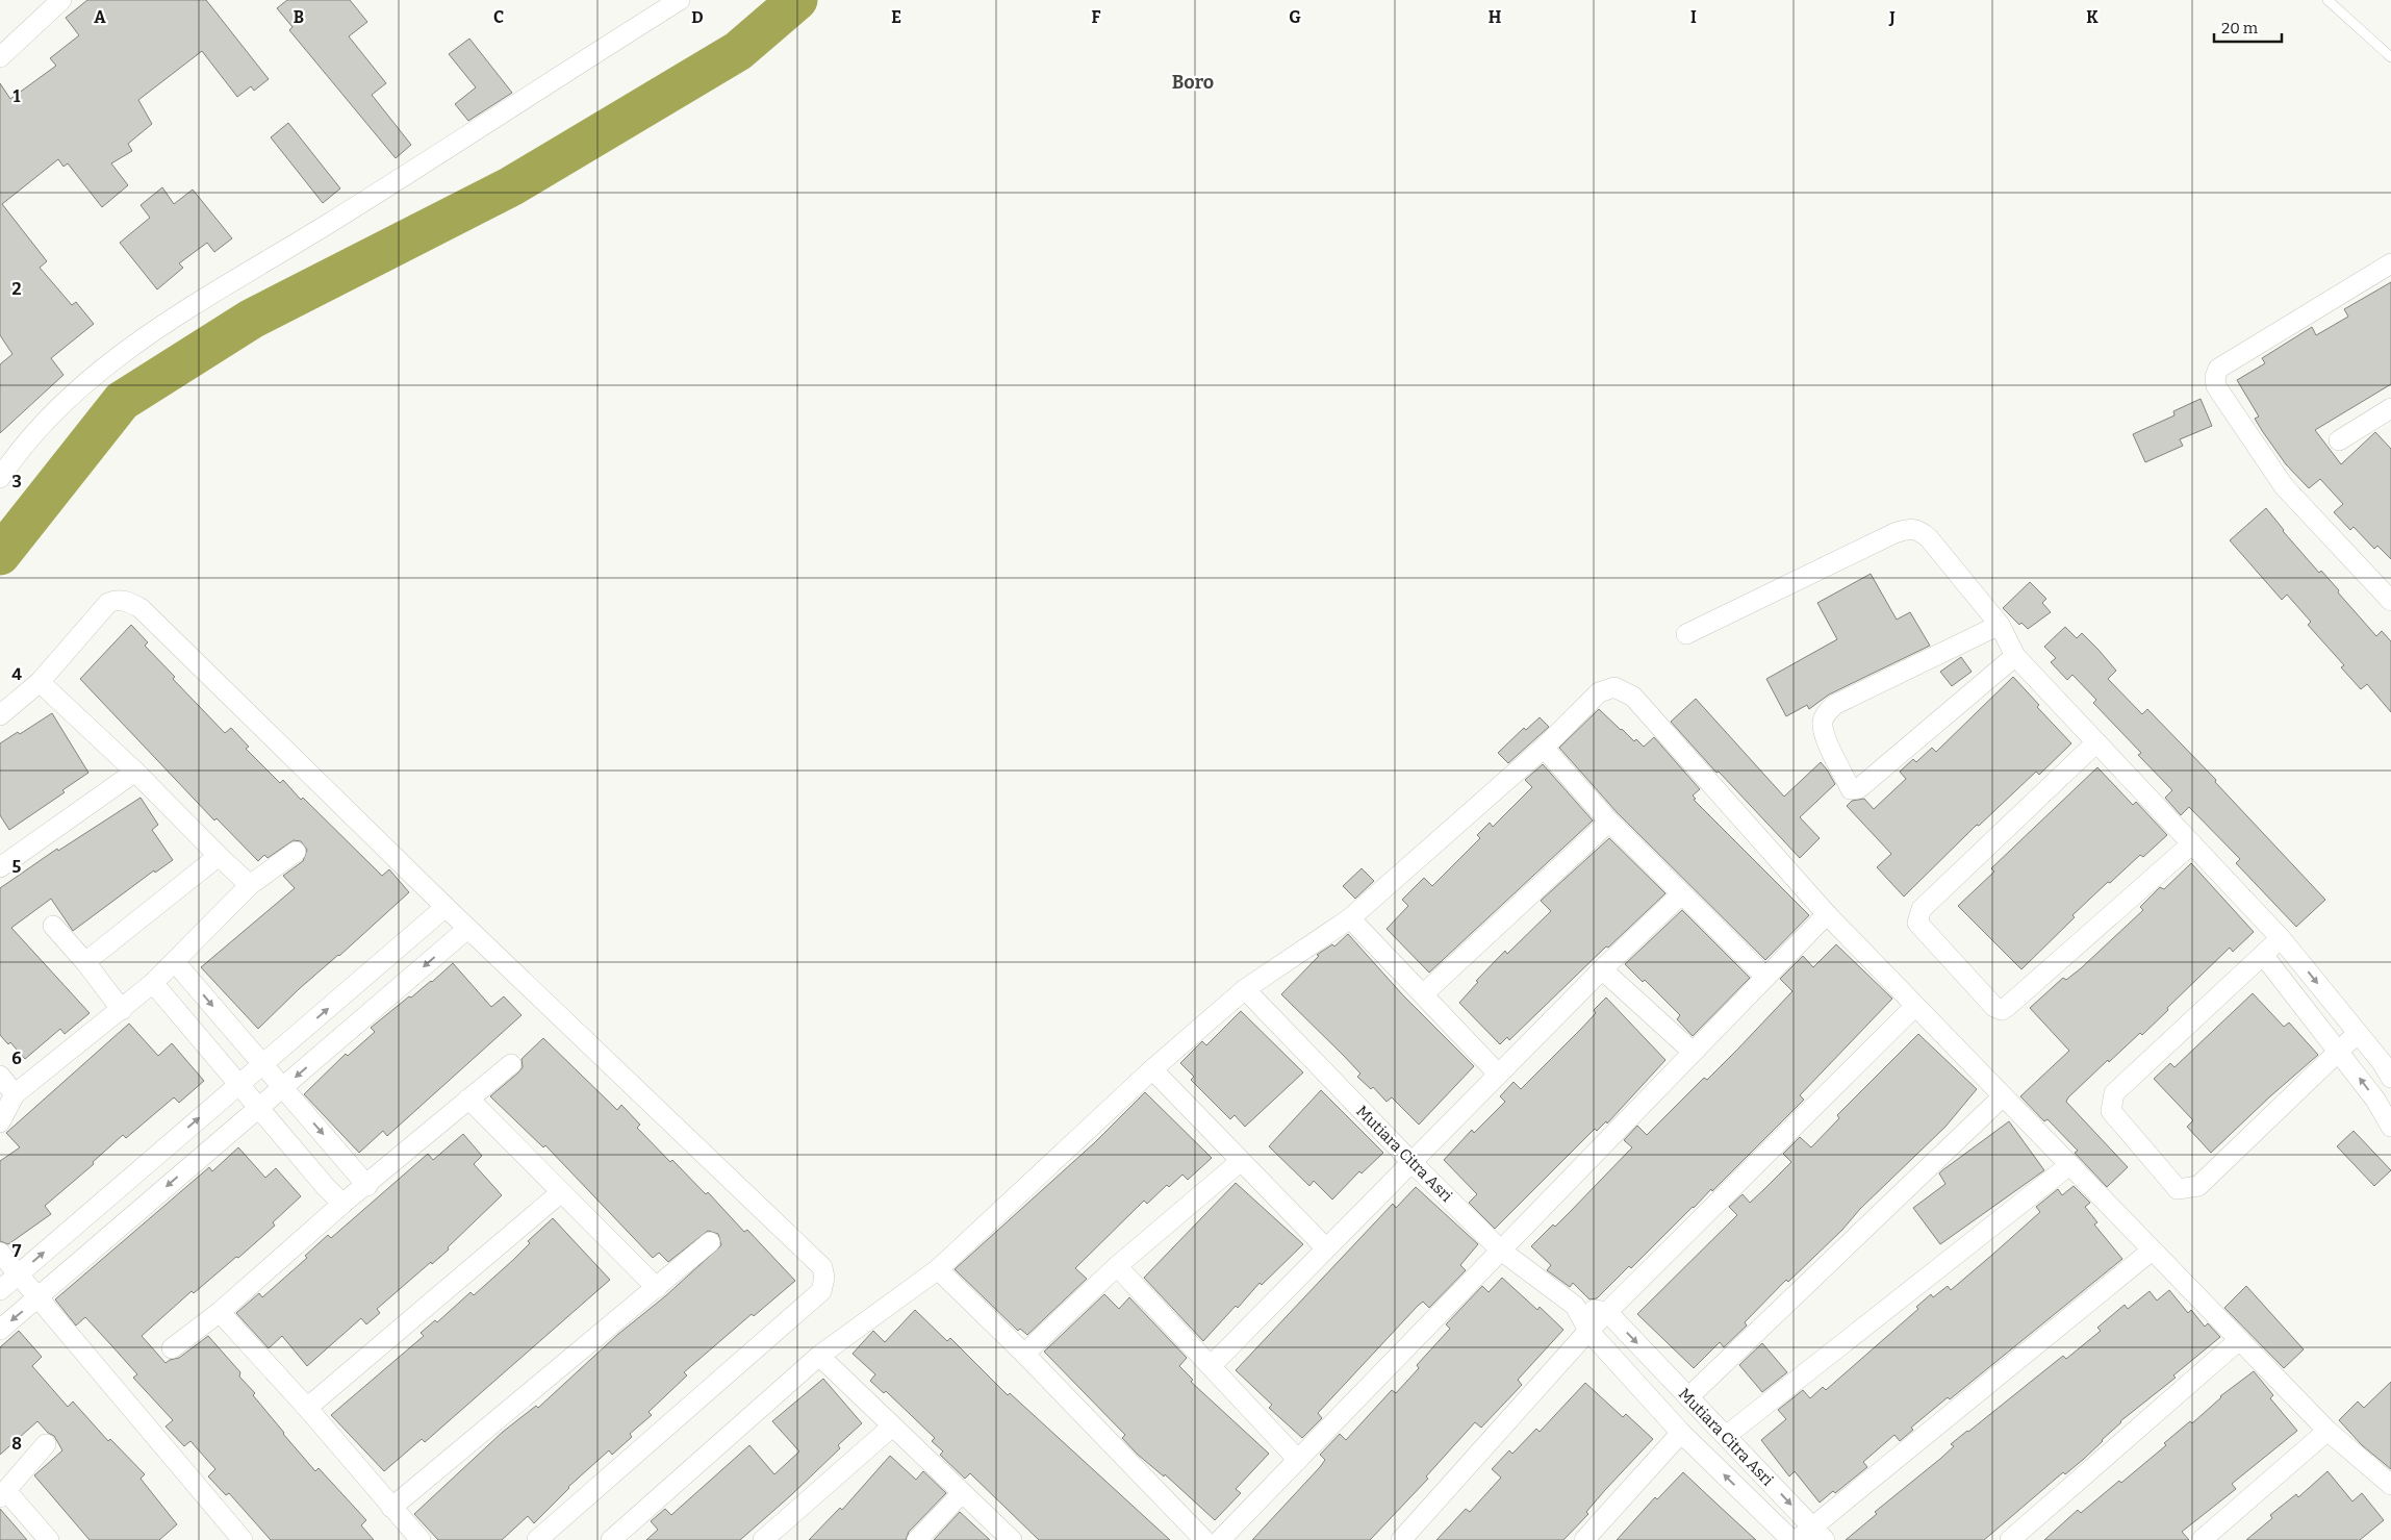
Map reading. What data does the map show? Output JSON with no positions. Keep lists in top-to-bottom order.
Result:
{
  "streets": {
    "street": ["Mutiara Citra Asri"]
  },
  "districts": ["Boro"],
  "scale_bar": "20 m",
  "grid": {
    "columns": [
      "A",
      "B",
      "C",
      "D",
      "E",
      "F",
      "G",
      "H",
      "I",
      "J",
      "K"
    ],
    "rows": [
      "1",
      "2",
      "3",
      "4",
      "5",
      "6",
      "7",
      "8"
    ]
  }
}
